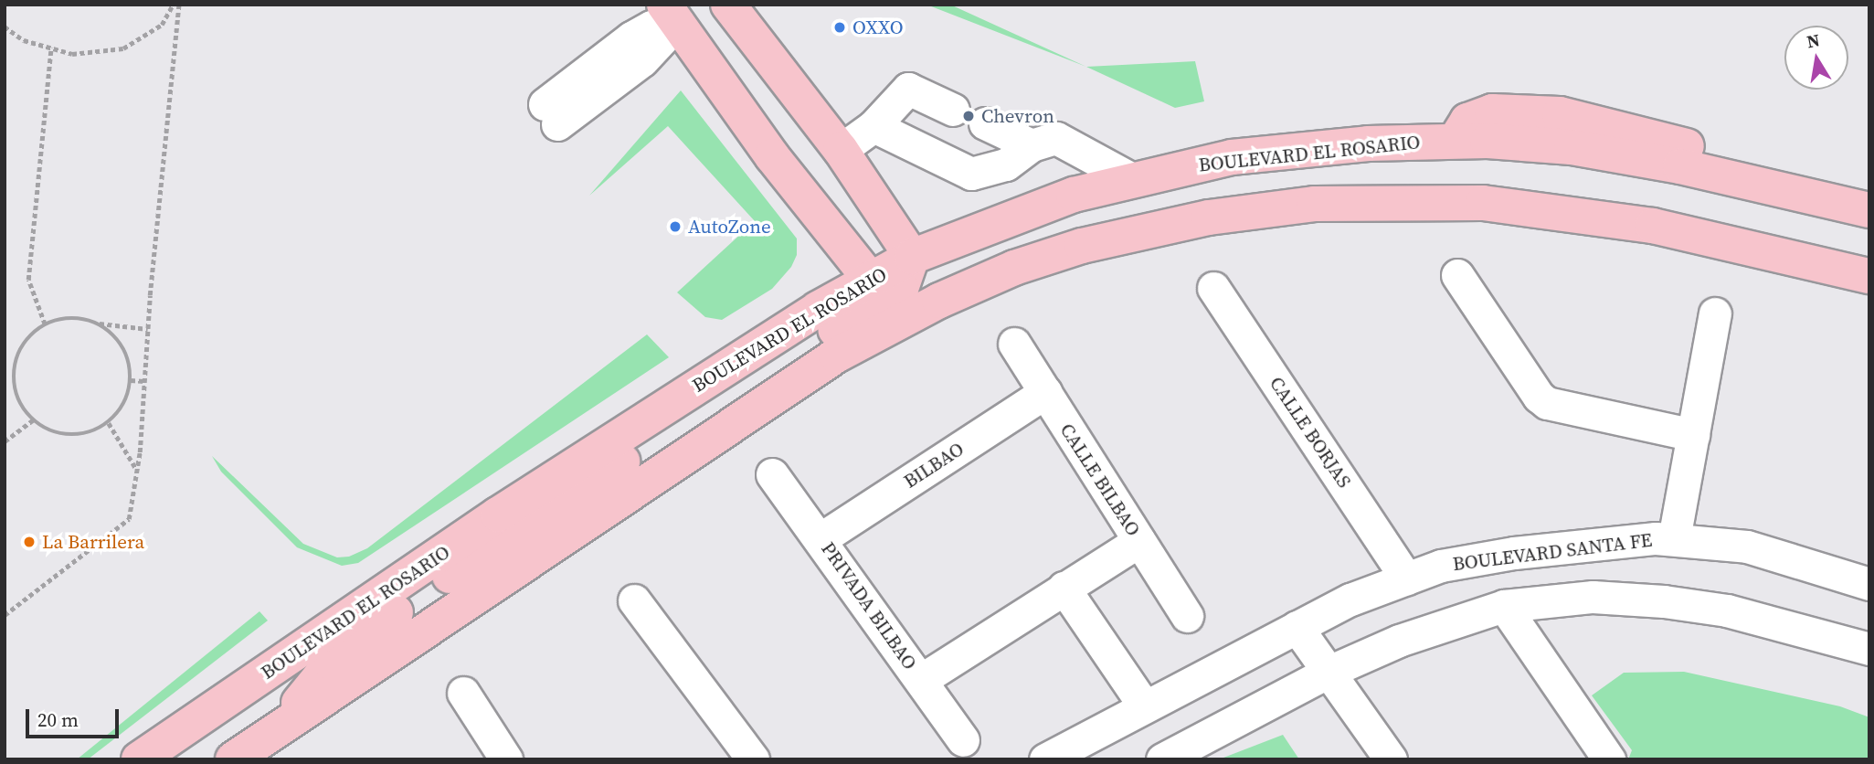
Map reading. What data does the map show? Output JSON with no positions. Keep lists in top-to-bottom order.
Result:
{
  "streets": {
    "main road": ["BOULEVARD EL ROSARIO"],
    "street": [
      "CALLE BORJAS",
      "BILBAO",
      "CALLE BILBAO",
      "BOULEVARD SANTA FE",
      "PRIVADA BILBAO"
    ]
  },
  "crossings": [
    ["CALLE BORJAS", "BOULEVARD SANTA FE"],
    ["BILBAO", "CALLE BILBAO"],
    ["BILBAO", "PRIVADA BILBAO"]
  ],
  "places": [
    "OXXO",
    "Chevron",
    "AutoZone",
    "La Barrilera"
  ],
  "scale_bar": "20 m",
  "north": "top"
}
